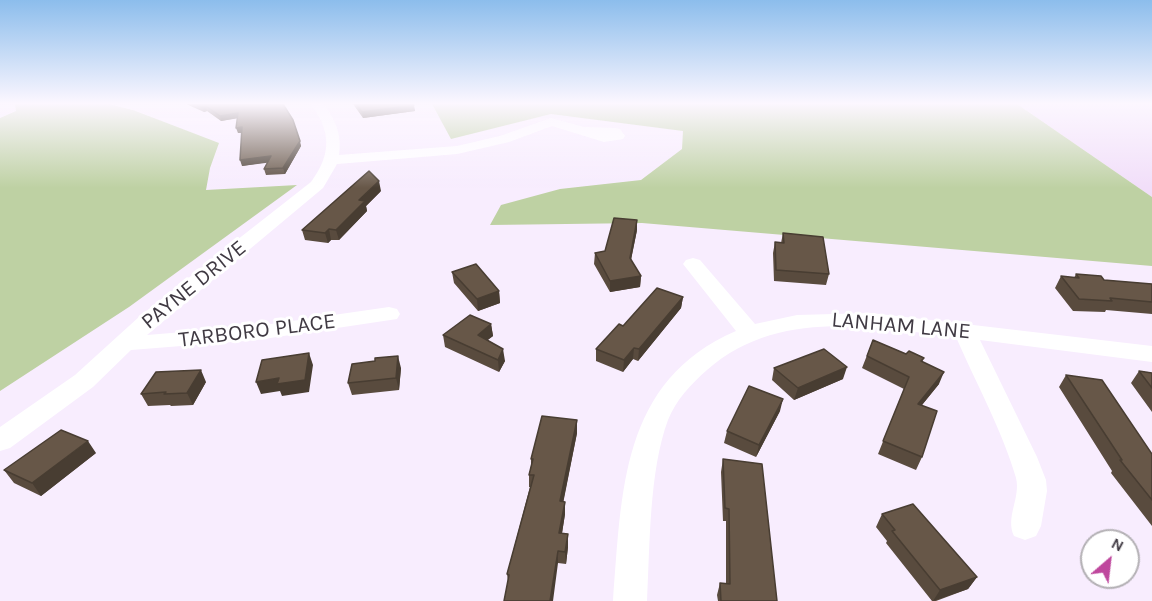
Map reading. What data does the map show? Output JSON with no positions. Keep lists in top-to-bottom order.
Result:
{
  "streets": {
    "street": ["PAYNE DRIVE", "LANHAM LANE", "TARBORO PLACE"]
  },
  "crossings": [
    ["PAYNE DRIVE", "TARBORO PLACE"]
  ],
  "north": "top right"
}
